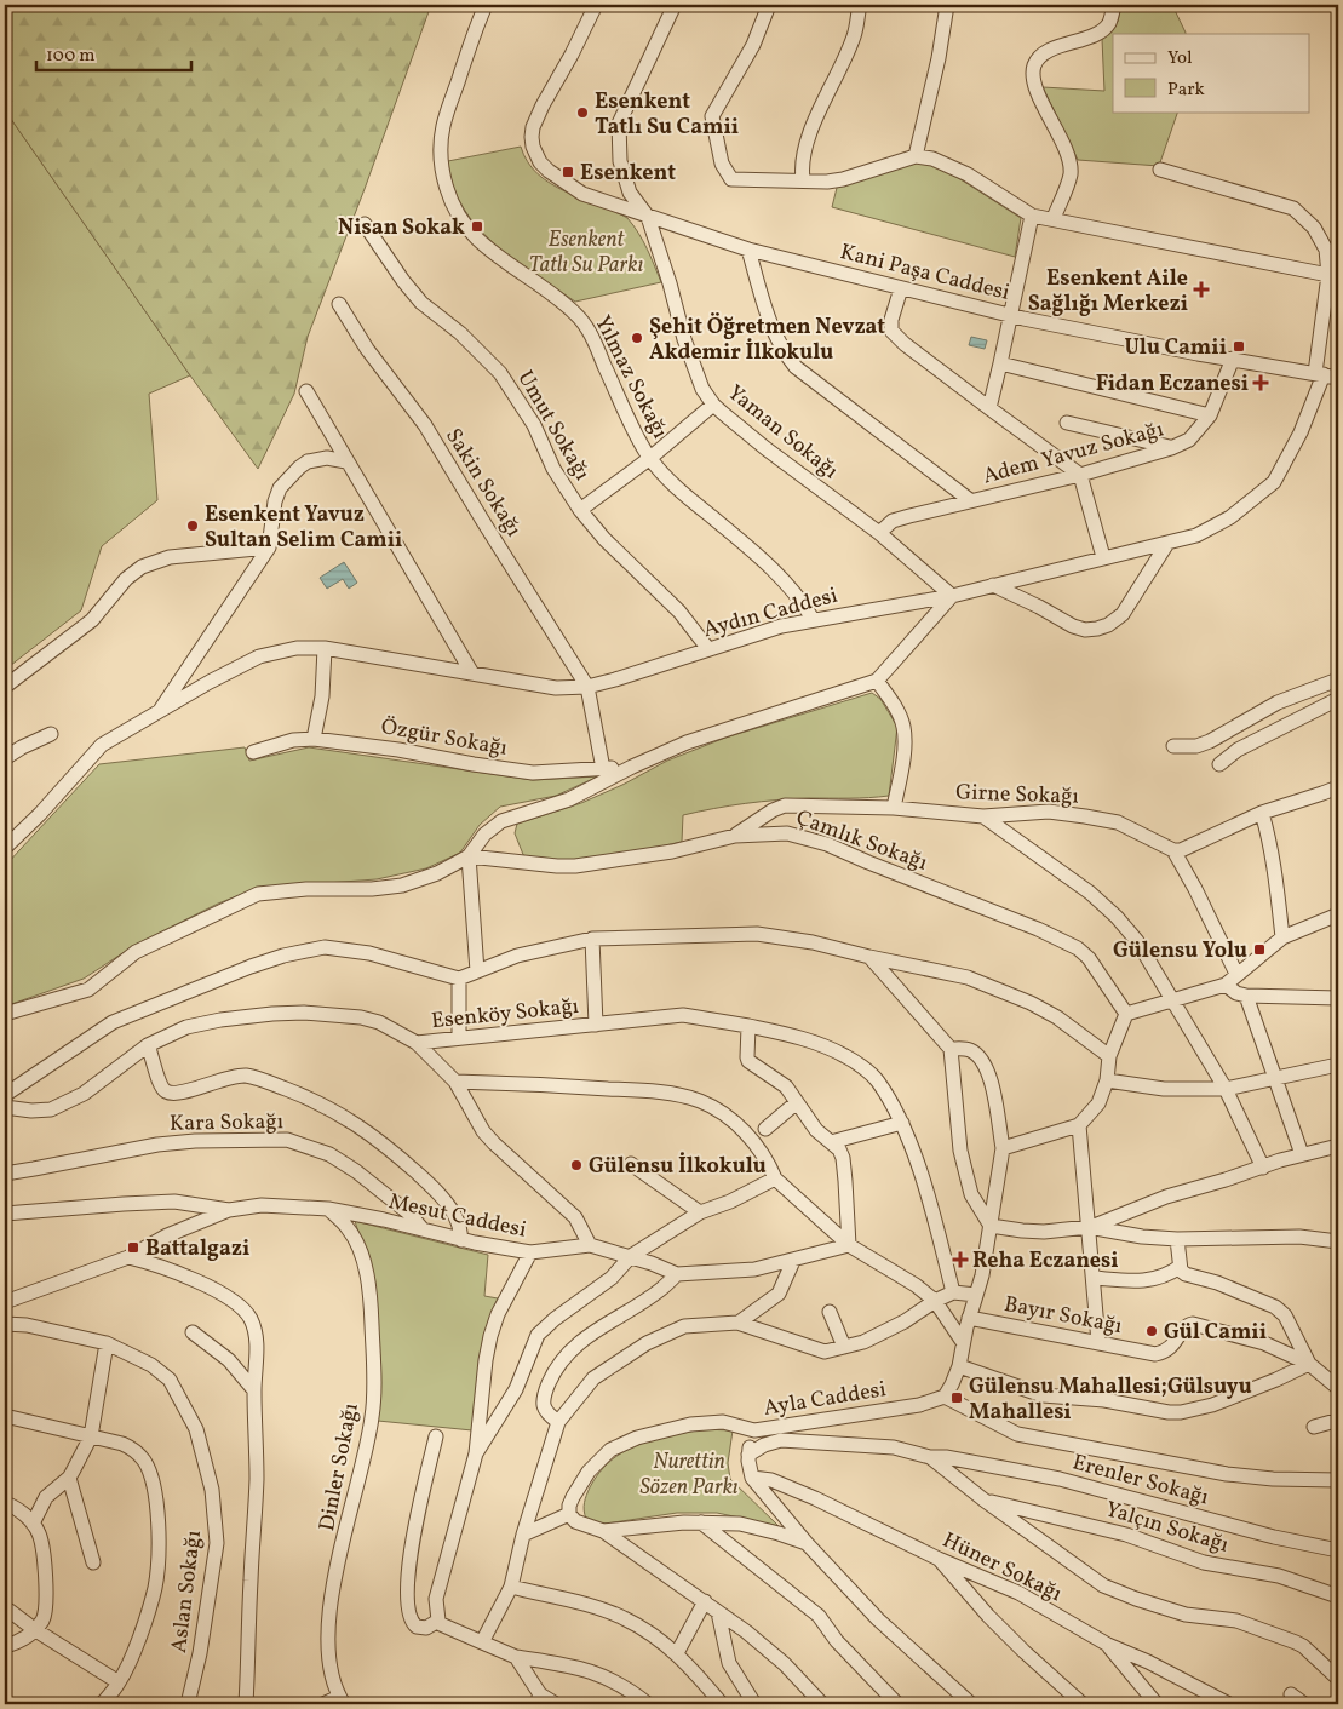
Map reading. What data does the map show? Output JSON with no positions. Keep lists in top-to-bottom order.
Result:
{
  "streets": {
    "street": [
      "Kani Paşa Caddesi",
      "Yılmaz Sokağı",
      "Umut Sokağı",
      "Yaman Sokağı",
      "Adem Yavuz Sokağı",
      "Sakin Sokağı",
      "Aydın Caddesi",
      "Özgür Sokağı",
      "Girne Sokağı",
      "Çamlık Sokağı",
      "Esenköy Sokağı",
      "Kara Sokağı",
      "Mesut Caddesi",
      "Bayır Sokağı",
      "Ayla Caddesi",
      "Dinler Sokağı",
      "Erenler Sokağı",
      "Yalçın Sokağı",
      "Hüner Sokağı",
      "Aslan Sokağı"
    ]
  },
  "crossings": [
    ["Kani Paşa Caddesi", "Yaman Sokağı"],
    ["Kani Paşa Caddesi", "Adem Yavuz Sokağı"],
    ["Kani Paşa Caddesi", "Aydın Caddesi"],
    ["Yılmaz Sokağı", "Aydın Caddesi"],
    ["Umut Sokağı", "Aydın Caddesi"],
    ["Yaman Sokağı", "Adem Yavuz Sokağı"],
    ["Yaman Sokağı", "Aydın Caddesi"],
    ["Sakin Sokağı", "Aydın Caddesi"],
    ["Girne Sokağı", "Çamlık Sokağı"],
    ["Kara Sokağı", "Mesut Caddesi"],
    ["Mesut Caddesi", "Dinler Sokağı"],
    ["Erenler Sokağı", "Yalçın Sokağı"]
  ],
  "parks": ["Esenkent Tatlı Su Parkı", "Nurettin Sözen Parkı"],
  "places": {
    "other": [
      "Esenkent Tatlı Su Camii",
      "Şehit Öğretmen Nevzat Akdemir İlkokulu",
      "Esenkent Yavuz Sultan Selim Camii",
      "Gülensu İlkokulu",
      "Gül Camii"
    ],
    "transit": [
      "Esenkent",
      "Nisan Sokak",
      "Ulu Camii",
      "Gülensu Yolu",
      "Battalgazi",
      "Gülensu Mahallesi;Gülsuyu Mahallesi"
    ],
    "health": ["Esenkent Aile Sağlığı Merkezi", "Fidan Eczanesi", "Reha Eczanesi"]
  },
  "legend": ["Yol", "Park"],
  "scale_bar": "100 m"
}
